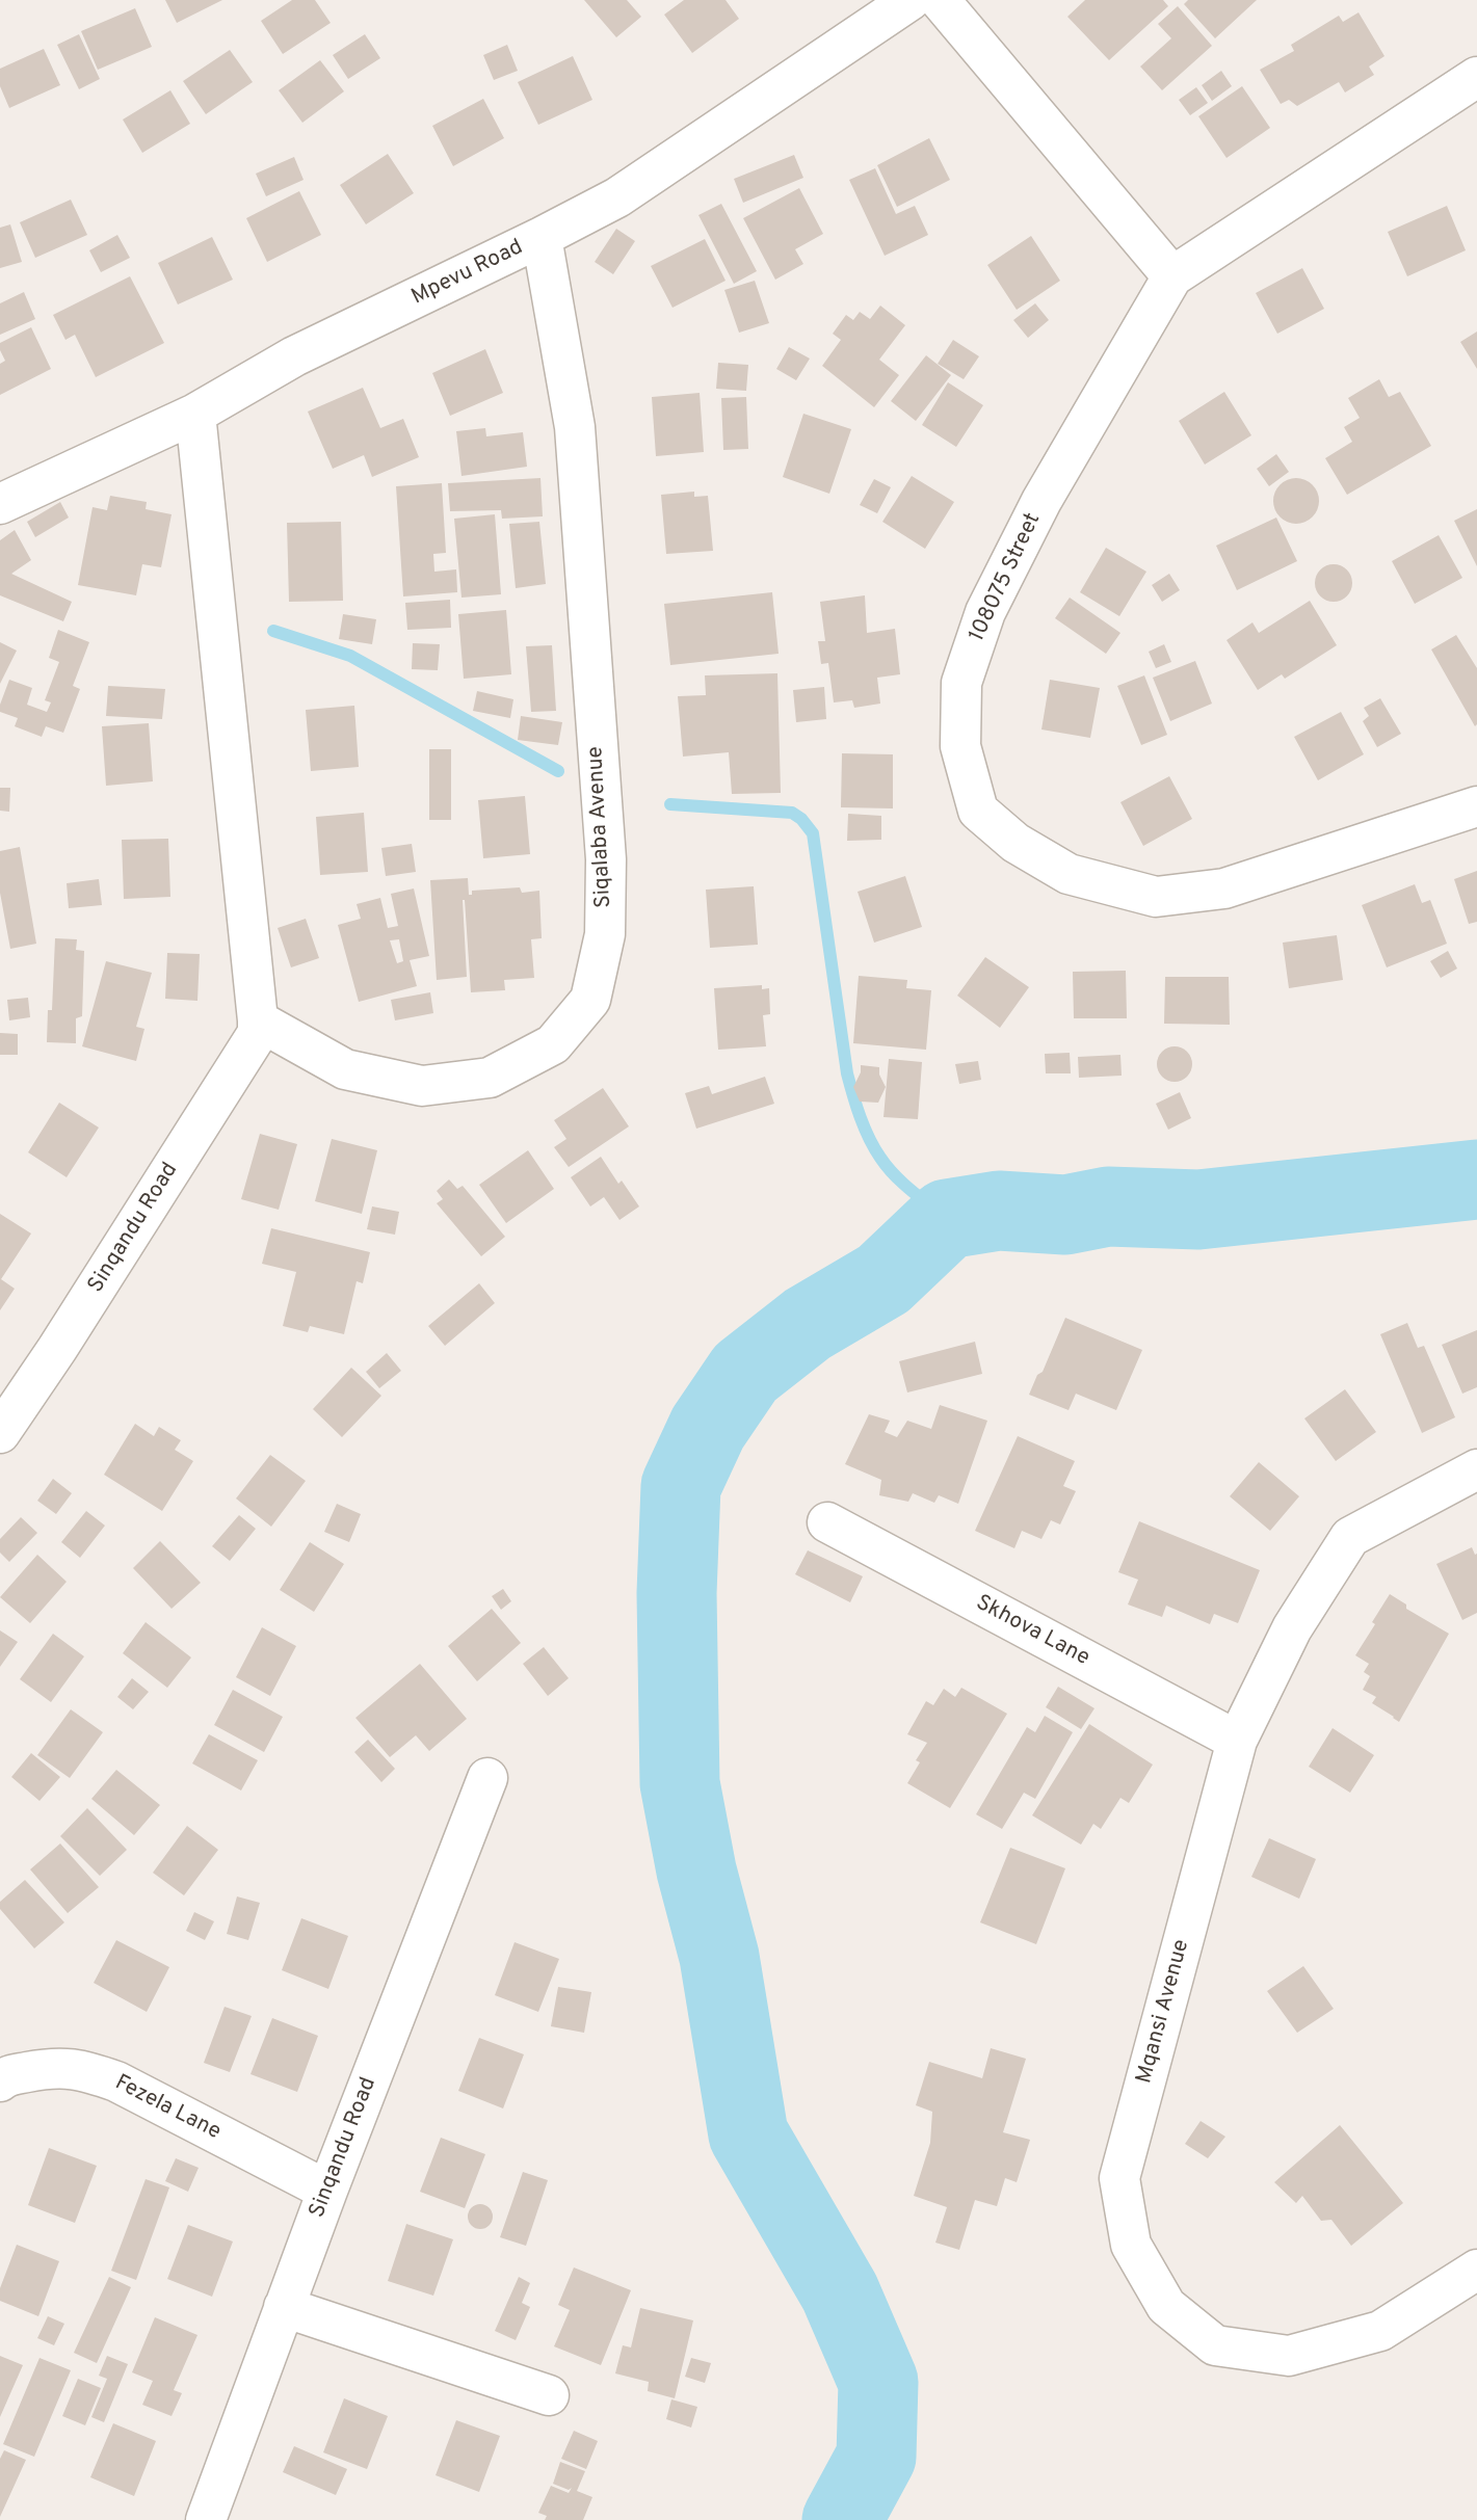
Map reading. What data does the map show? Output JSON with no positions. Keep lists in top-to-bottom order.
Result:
{
  "streets": {
    "street": [
      "Mpevu Road",
      "108075 Street",
      "Siqalaba Avenue",
      "Sinqandu Road",
      "Skhova Lane",
      "Mqansi Avenue",
      "Fezela Lane"
    ]
  },
  "crossings": [
    ["Mpevu Road", "Siqalaba Avenue"],
    ["Siqalaba Avenue", "Sinqandu Road"],
    ["Sinqandu Road", "Fezela Lane"],
    ["Skhova Lane", "Mqansi Avenue"]
  ]
}
